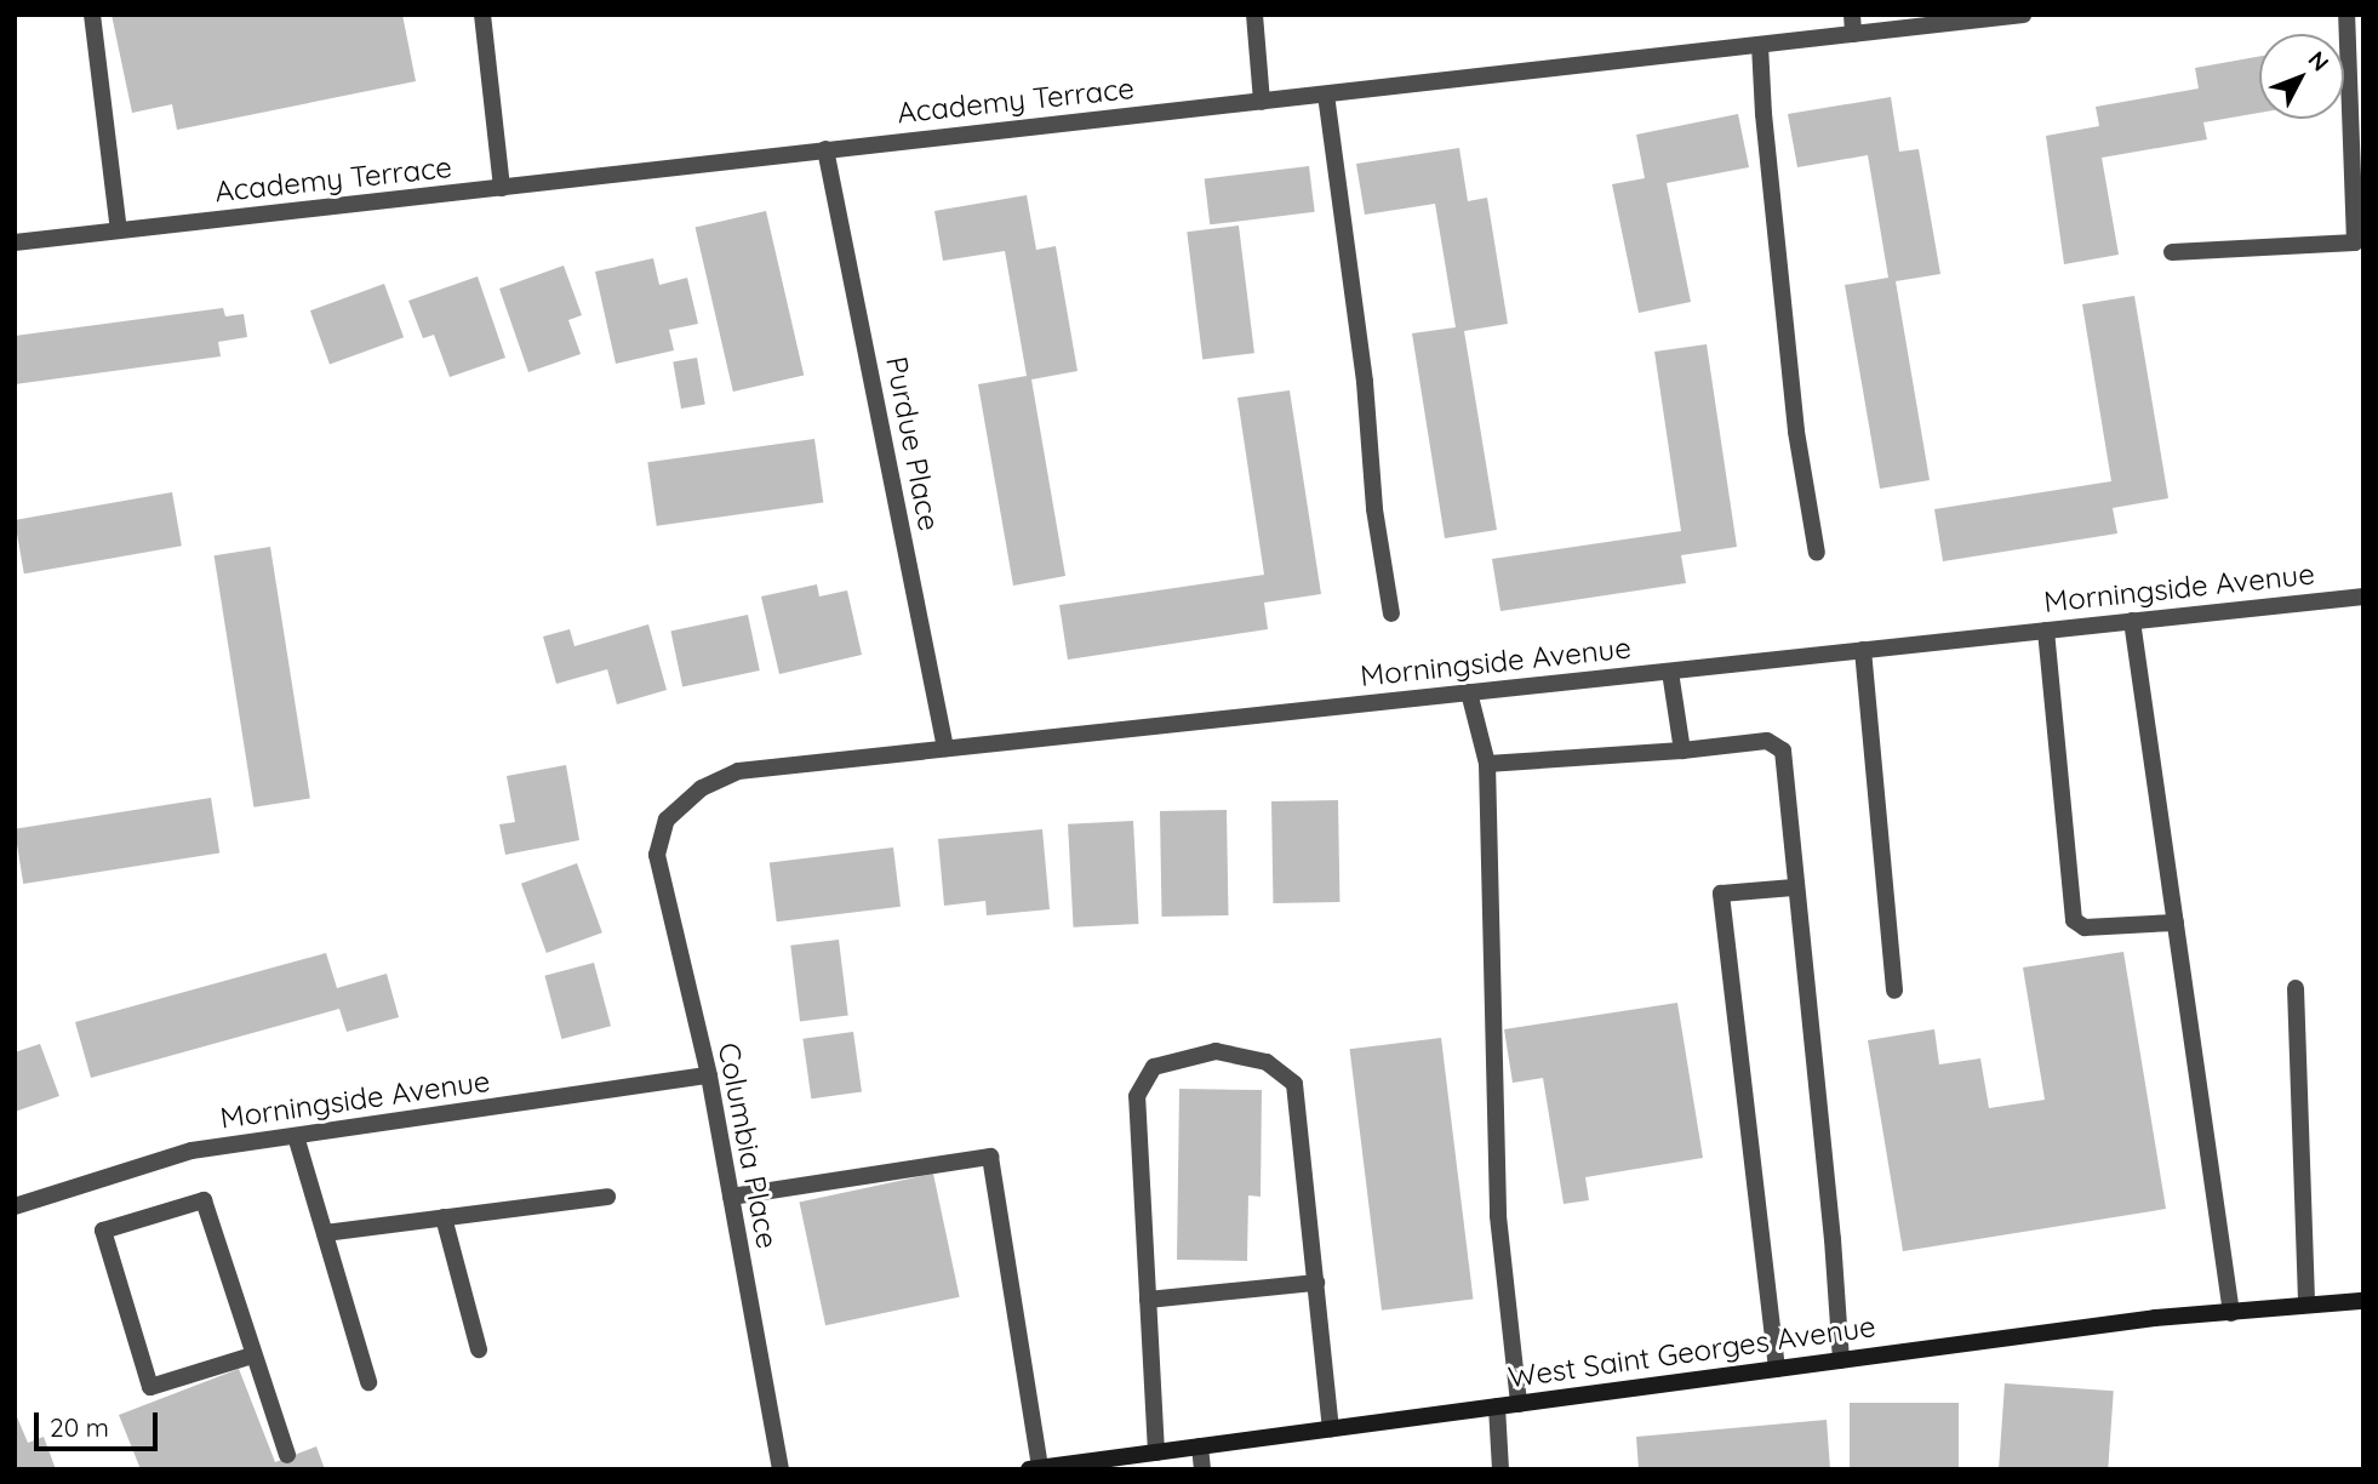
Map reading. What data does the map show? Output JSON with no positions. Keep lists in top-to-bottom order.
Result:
{
  "streets": {
    "main road": ["West Saint Georges Avenue"],
    "street": [
      "Academy Terrace",
      "Purdue Place",
      "Morningside Avenue",
      "Columbia Place"
    ]
  },
  "crossings": [
    ["Academy Terrace", "Purdue Place"],
    ["Purdue Place", "Morningside Avenue"],
    ["Morningside Avenue", "Columbia Place"]
  ],
  "scale_bar": "20 m",
  "north": "top right"
}
